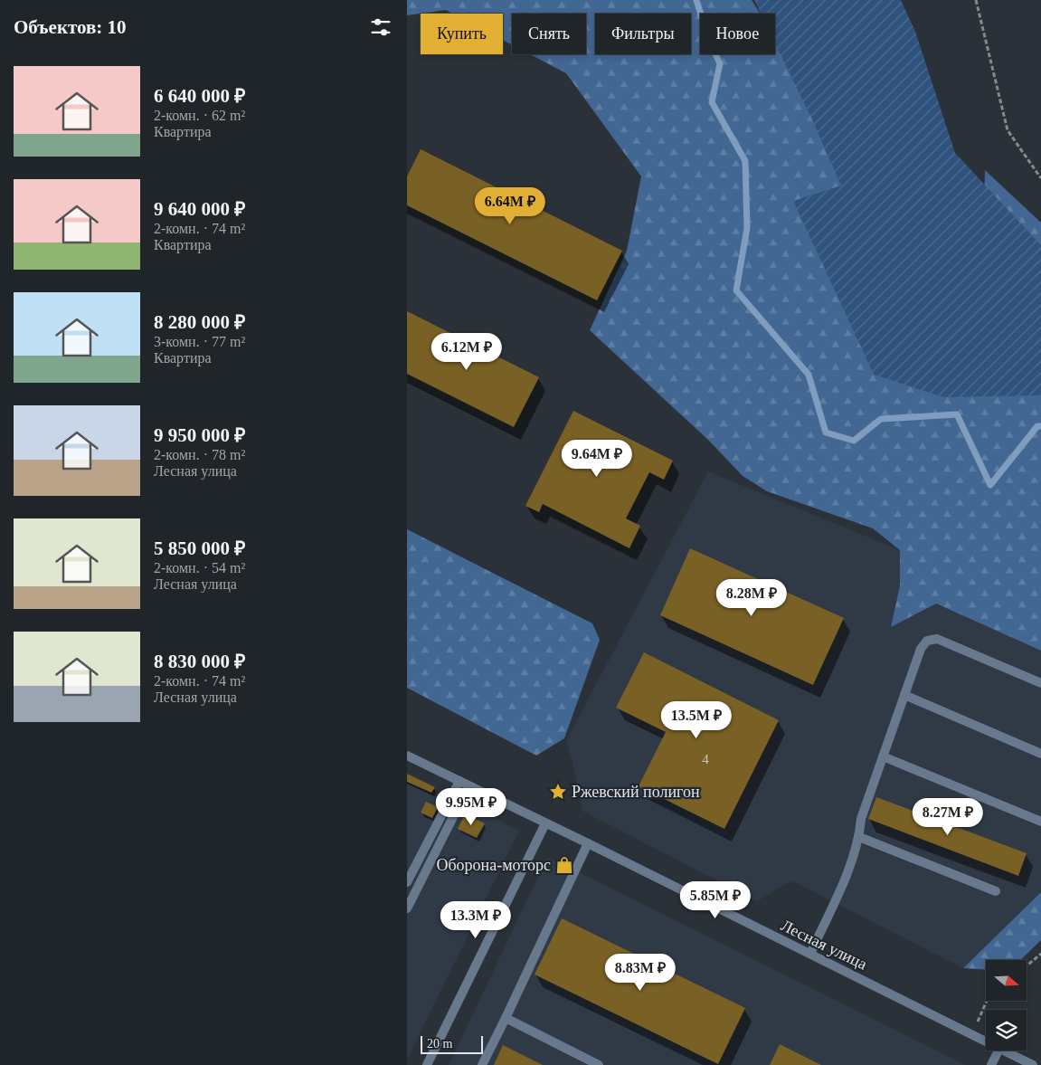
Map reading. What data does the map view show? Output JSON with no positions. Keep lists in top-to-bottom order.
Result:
{
  "streets": {
    "street": ["Лесная улица"]
  },
  "places": {
    "place": ["Ржевский полигон"],
    "shop": ["Оборона-моторс"]
  },
  "house_numbers": ["4"],
  "scale_bar": "20 m",
  "north": "right",
  "page": {
    "heading": "Объектов: 10",
    "chip": [
      "Купить",
      "Снять",
      "Фильтры",
      "Новое"
    ],
    "list": [
      {
        "name": "6 640 000 ₽",
        "note": "2-комн. · 62 m² · Квартира"
      },
      {
        "name": "9 640 000 ₽",
        "note": "2-комн. · 74 m² · Квартира"
      },
      {
        "name": "8 280 000 ₽",
        "note": "3-комн. · 77 m² · Квартира"
      },
      {
        "name": "9 950 000 ₽",
        "note": "2-комн. · 78 m² · Лесная улица"
      },
      {
        "name": "5 850 000 ₽",
        "note": "2-комн. · 54 m² · Лесная улица"
      },
      {
        "name": "8 830 000 ₽",
        "note": "2-комн. · 74 m² · Лесная улица"
      }
    ],
    "price": [
      "6.64M ₽",
      "6.12M ₽",
      "9.64M ₽",
      "8.28M ₽",
      "13.5M ₽",
      "9.95M ₽",
      "8.27M ₽",
      "5.85M ₽",
      "13.3M ₽",
      "8.83M ₽"
    ],
    "scale": "20 m"
  }
}
